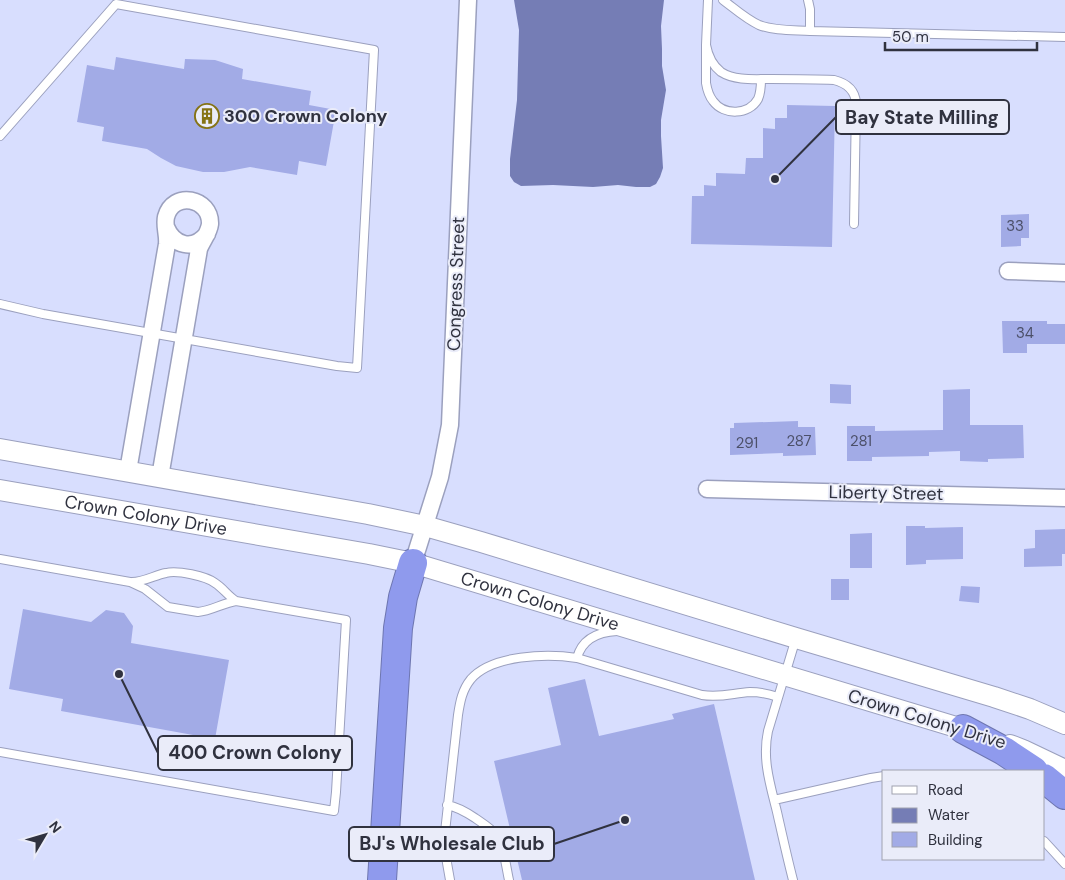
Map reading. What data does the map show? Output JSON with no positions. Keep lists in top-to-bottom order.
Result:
{
  "streets": {
    "street": ["Congress Street", "Liberty Street", "Crown Colony Drive"]
  },
  "crossings": [
    ["Congress Street", "Crown Colony Drive"]
  ],
  "places": {
    "building": ["300 Crown Colony"],
    "other": ["Bay State Milling", "400 Crown Colony", "BJ's Wholesale Club"]
  },
  "house_numbers": [
    "33",
    "34",
    "287",
    "281",
    "291"
  ],
  "legend": ["Road", "Water", "Building"],
  "scale_bar": "50 m",
  "north": "top right"
}
